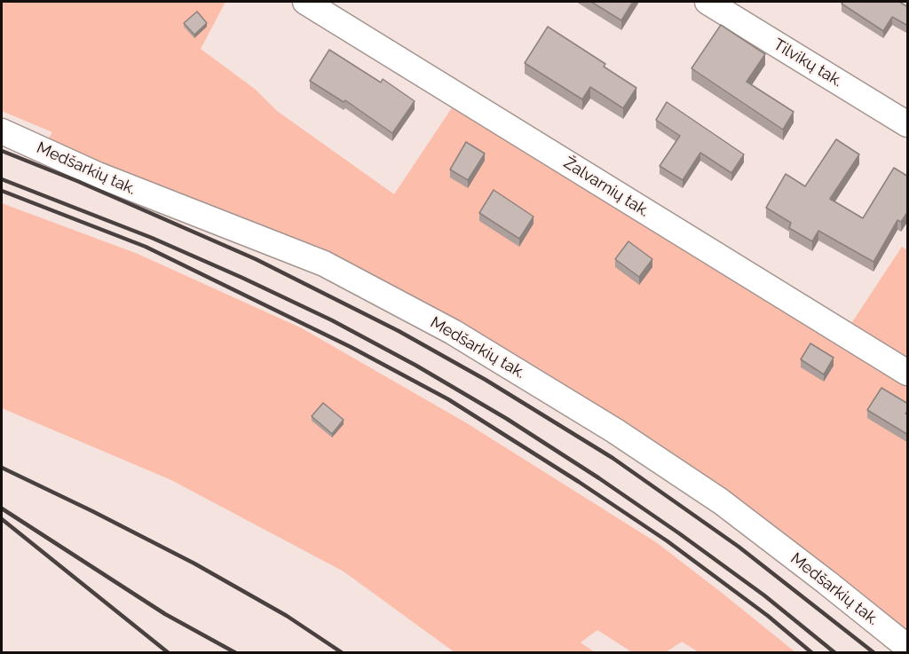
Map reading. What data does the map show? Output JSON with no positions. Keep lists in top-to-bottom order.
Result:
{
  "streets": {
    "street": ["Tilvikų tak.", "Medšarkių tak.", "Žalvarnių tak."]
  }
}
